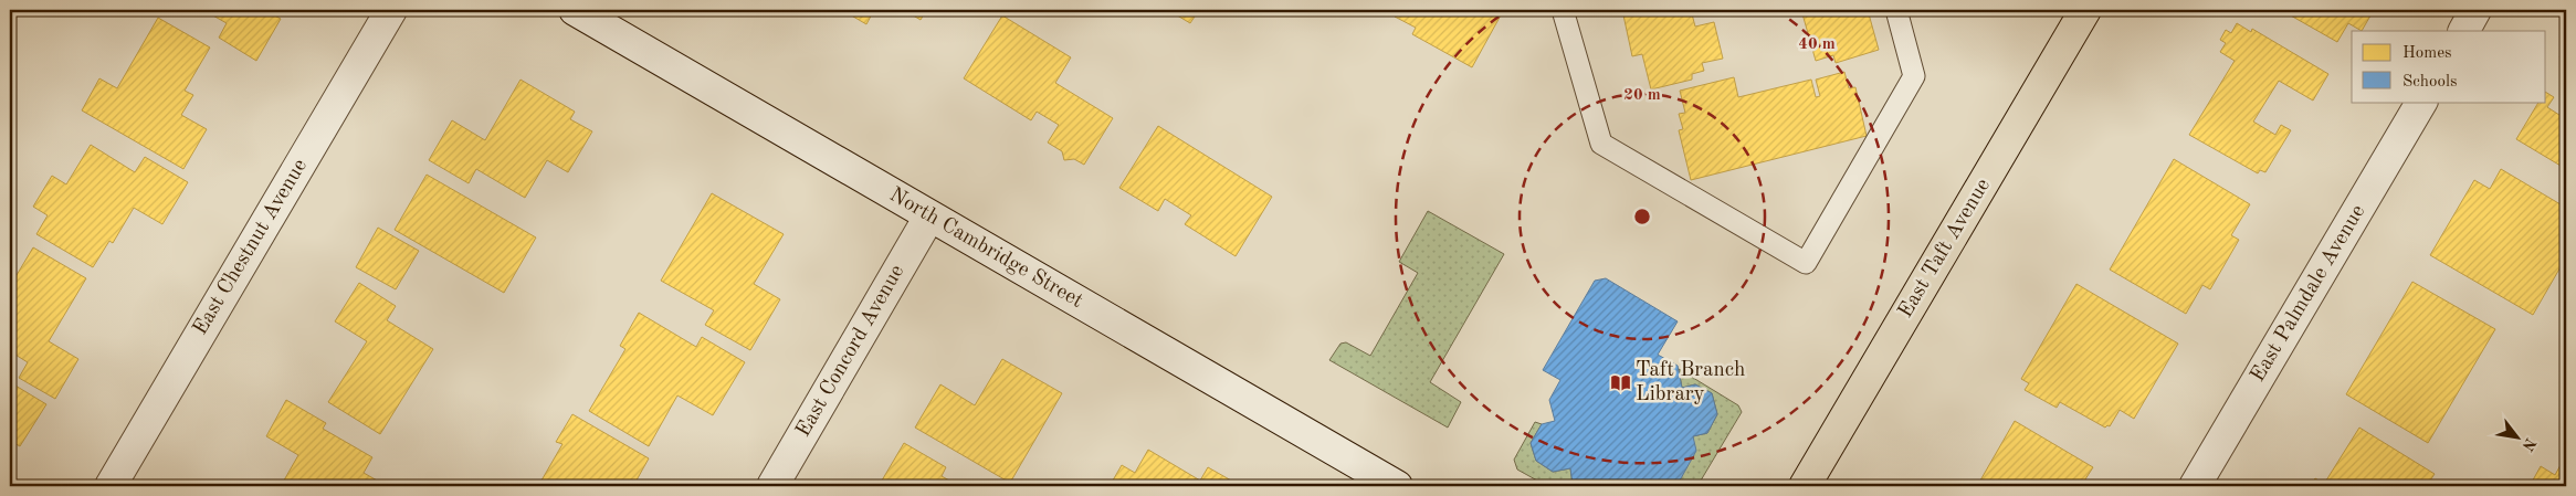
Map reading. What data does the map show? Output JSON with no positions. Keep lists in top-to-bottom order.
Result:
{
  "streets": {
    "main road": ["East Taft Avenue"],
    "street": [
      "East Chestnut Avenue",
      "North Cambridge Street",
      "East Palmdale Avenue",
      "East Concord Avenue"
    ]
  },
  "crossings": [
    ["North Cambridge Street", "East Concord Avenue"]
  ],
  "places": {
    "library": ["Taft Branch Library"]
  },
  "legend": ["Homes", "Schools"],
  "north": "bottom right",
  "rings": ["40 m", "20 m"]
}
